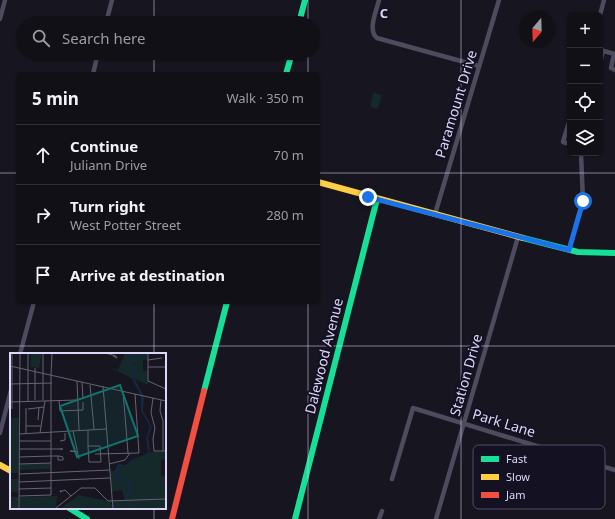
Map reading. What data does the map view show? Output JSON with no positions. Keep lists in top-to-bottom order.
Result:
{
  "streets": {
    "street": [
      "Paramount Drive",
      "Dalewood Avenue",
      "Station Drive",
      "Park Lane"
    ]
  },
  "crossings": [
    ["Station Drive", "Park Lane"]
  ],
  "legend": ["Fast", "Slow", "Jam"],
  "north": "bottom",
  "page": {
    "map_buttons": ["+", "−"],
    "search": "Search here",
    "heading": ["5 min", "Walk · 350 m"],
    "list": [
      ["Continue", "Juliann Drive", "70 m"],
      ["Turn right", "West Potter Street", "280 m"],
      "Arrive at destination"
    ]
  },
  "grid": {
    "columns": ["C"]
  }
}
